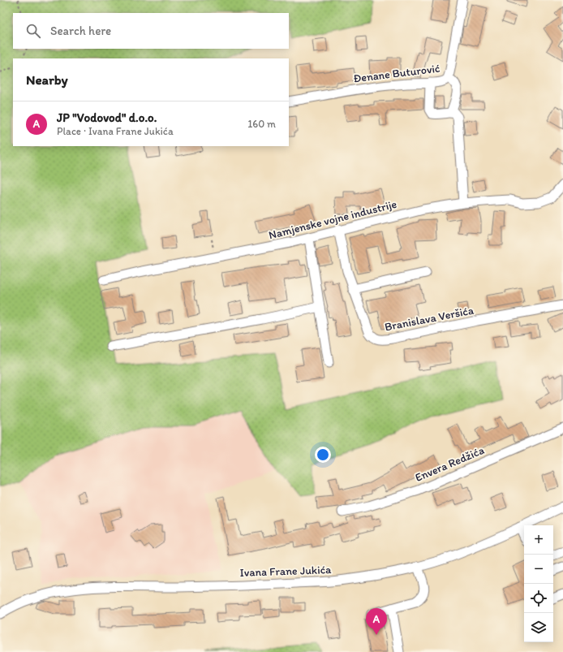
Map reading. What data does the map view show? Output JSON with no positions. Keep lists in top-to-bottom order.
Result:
{
  "streets": {
    "street": [
      "Đenane Buturović",
      "Namjenske vojne industrije",
      "Branislava Veršića",
      "Envera Redžića",
      "Ivana Frane Jukića"
    ]
  },
  "crossings": [
    ["Namjenske vojne industrije", "Branislava Veršića"]
  ],
  "page": {
    "search": "Search here",
    "heading": "Nearby",
    "list": [
      {
        "mark": "A",
        "name": "JP \"Vodovod\" d.o.o.",
        "note": "Place · Ivana Frane Jukića",
        "value": "160 m"
      }
    ],
    "map_buttons": ["+", "−"],
    "pins": "A"
  }
}
